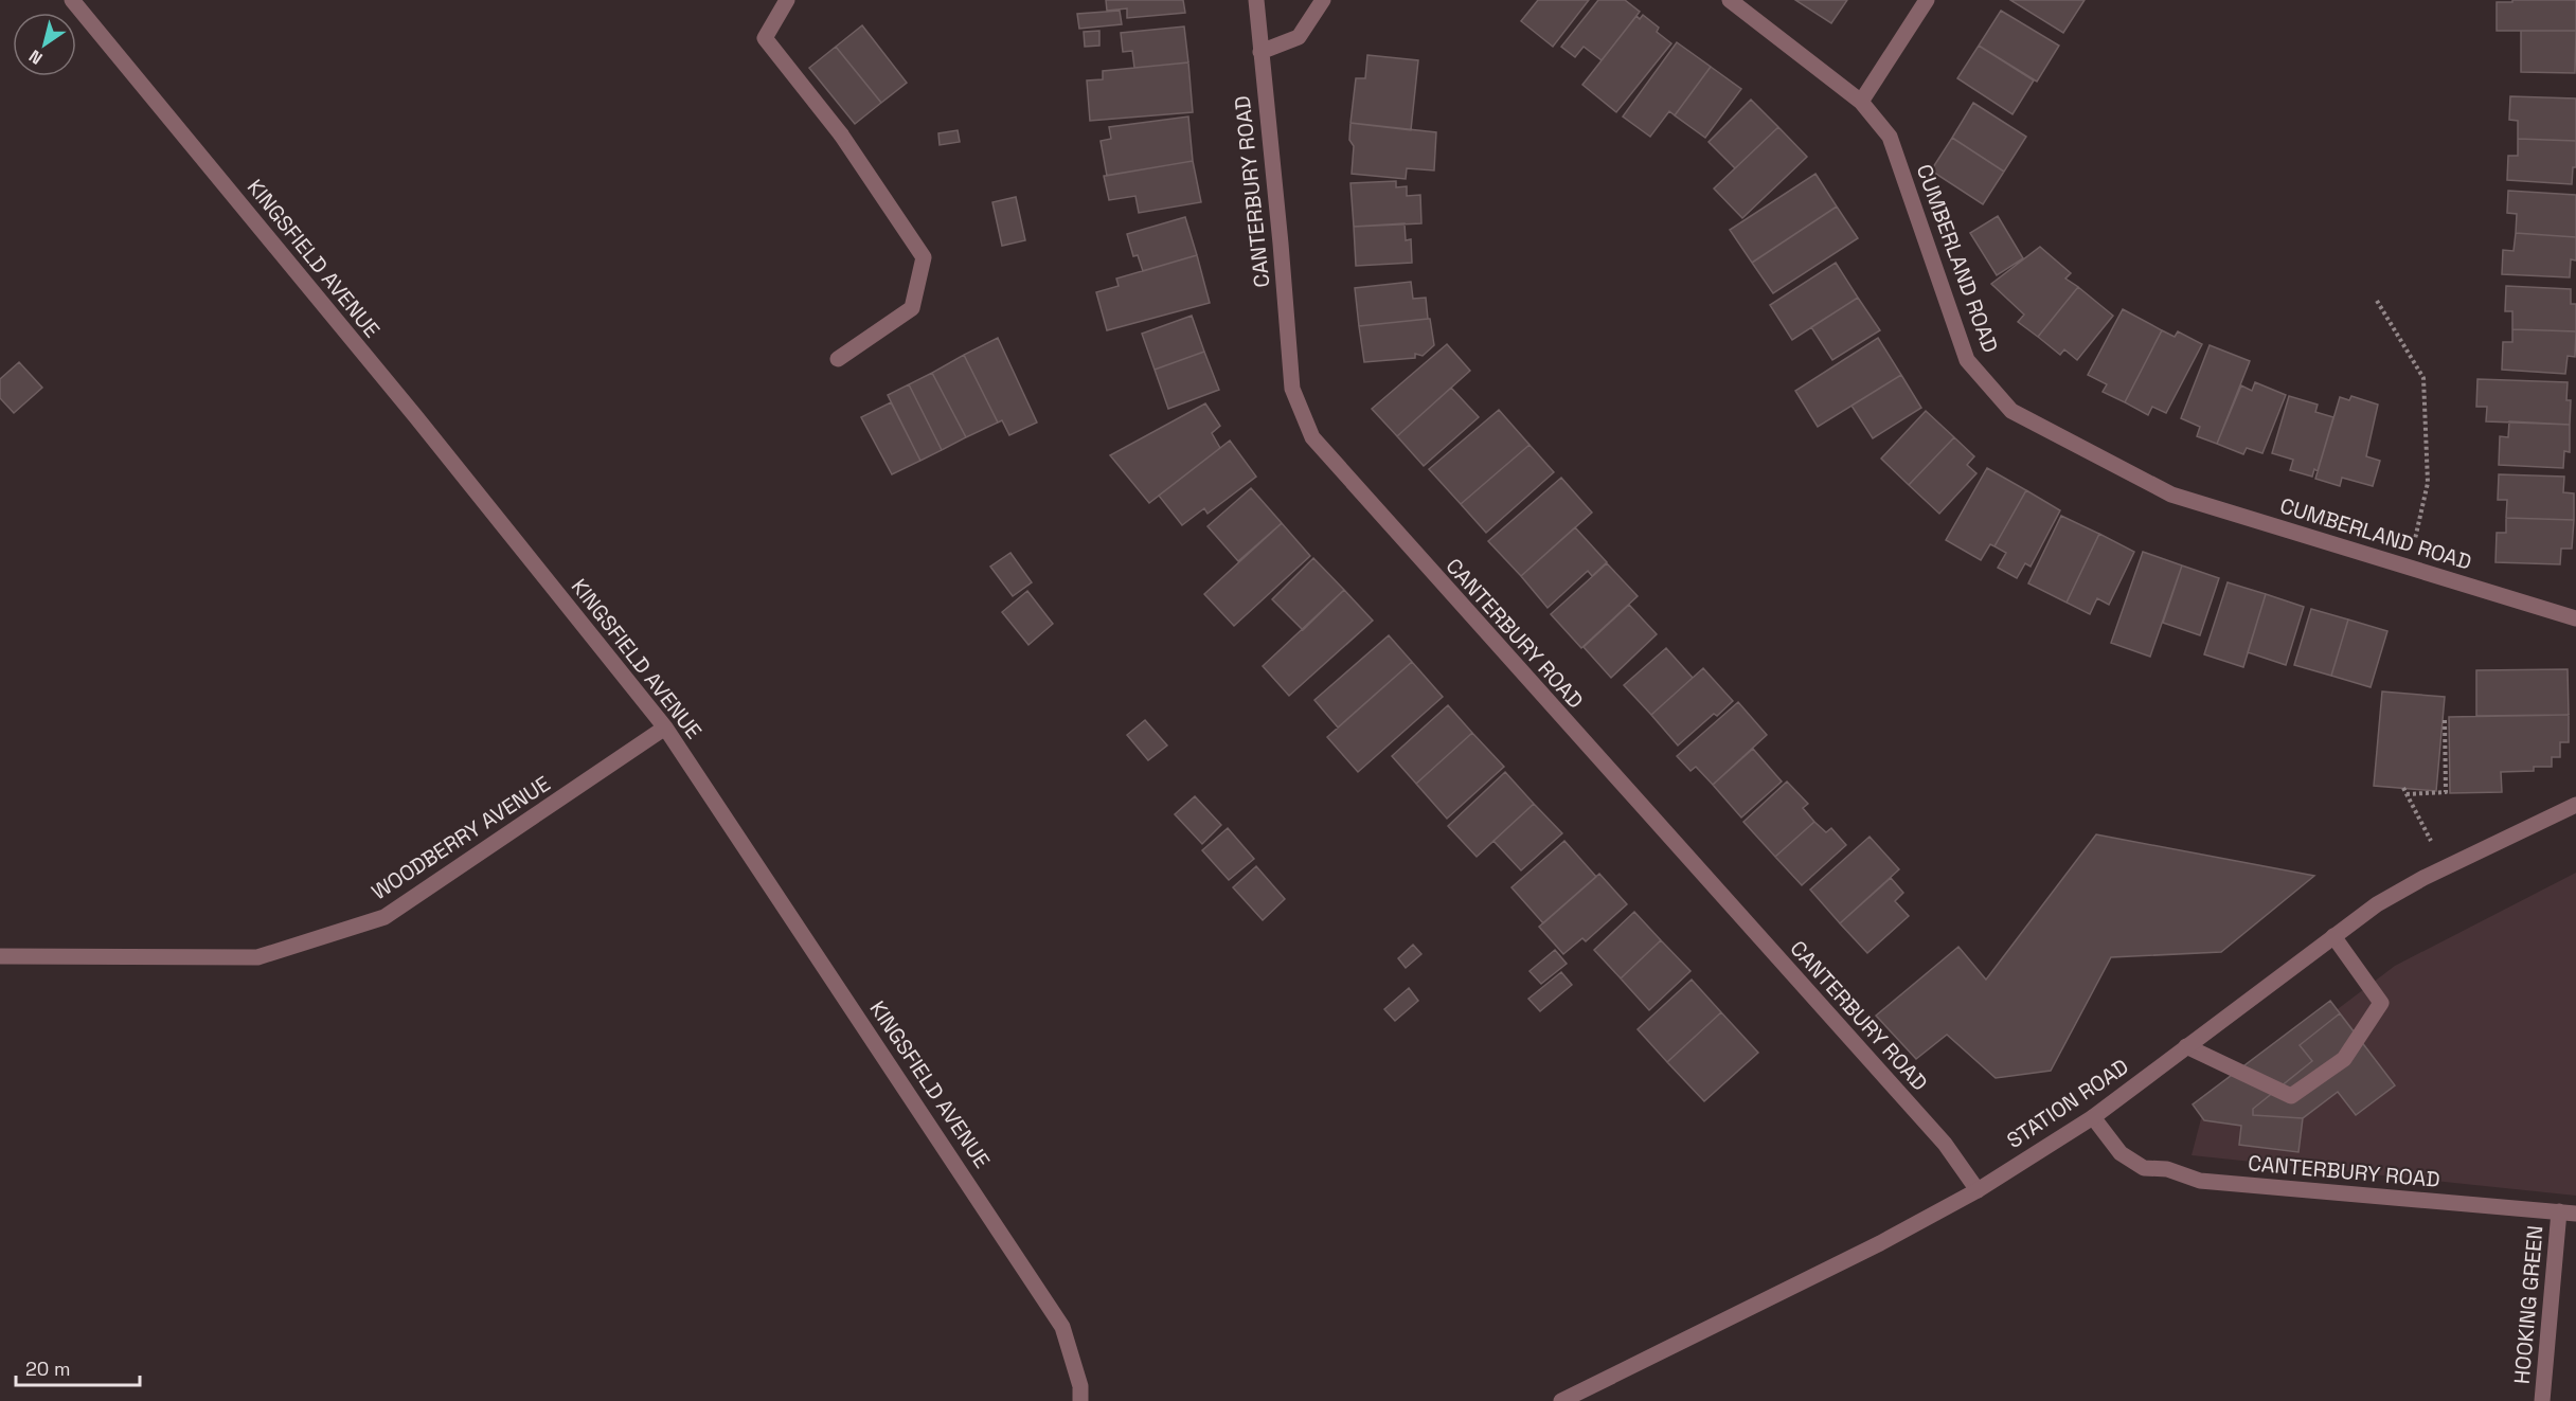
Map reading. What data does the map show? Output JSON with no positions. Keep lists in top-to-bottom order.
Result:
{
  "streets": {
    "street": [
      "CANTERBURY ROAD",
      "KINGSFIELD AVENUE",
      "CUMBERLAND ROAD",
      "WOODBERRY AVENUE",
      "STATION ROAD",
      "HOOKING GREEN"
    ]
  },
  "crossings": [
    ["CANTERBURY ROAD", "STATION ROAD"],
    ["CANTERBURY ROAD", "HOOKING GREEN"],
    ["KINGSFIELD AVENUE", "WOODBERRY AVENUE"]
  ],
  "scale_bar": "20 m",
  "north": "bottom left"
}
